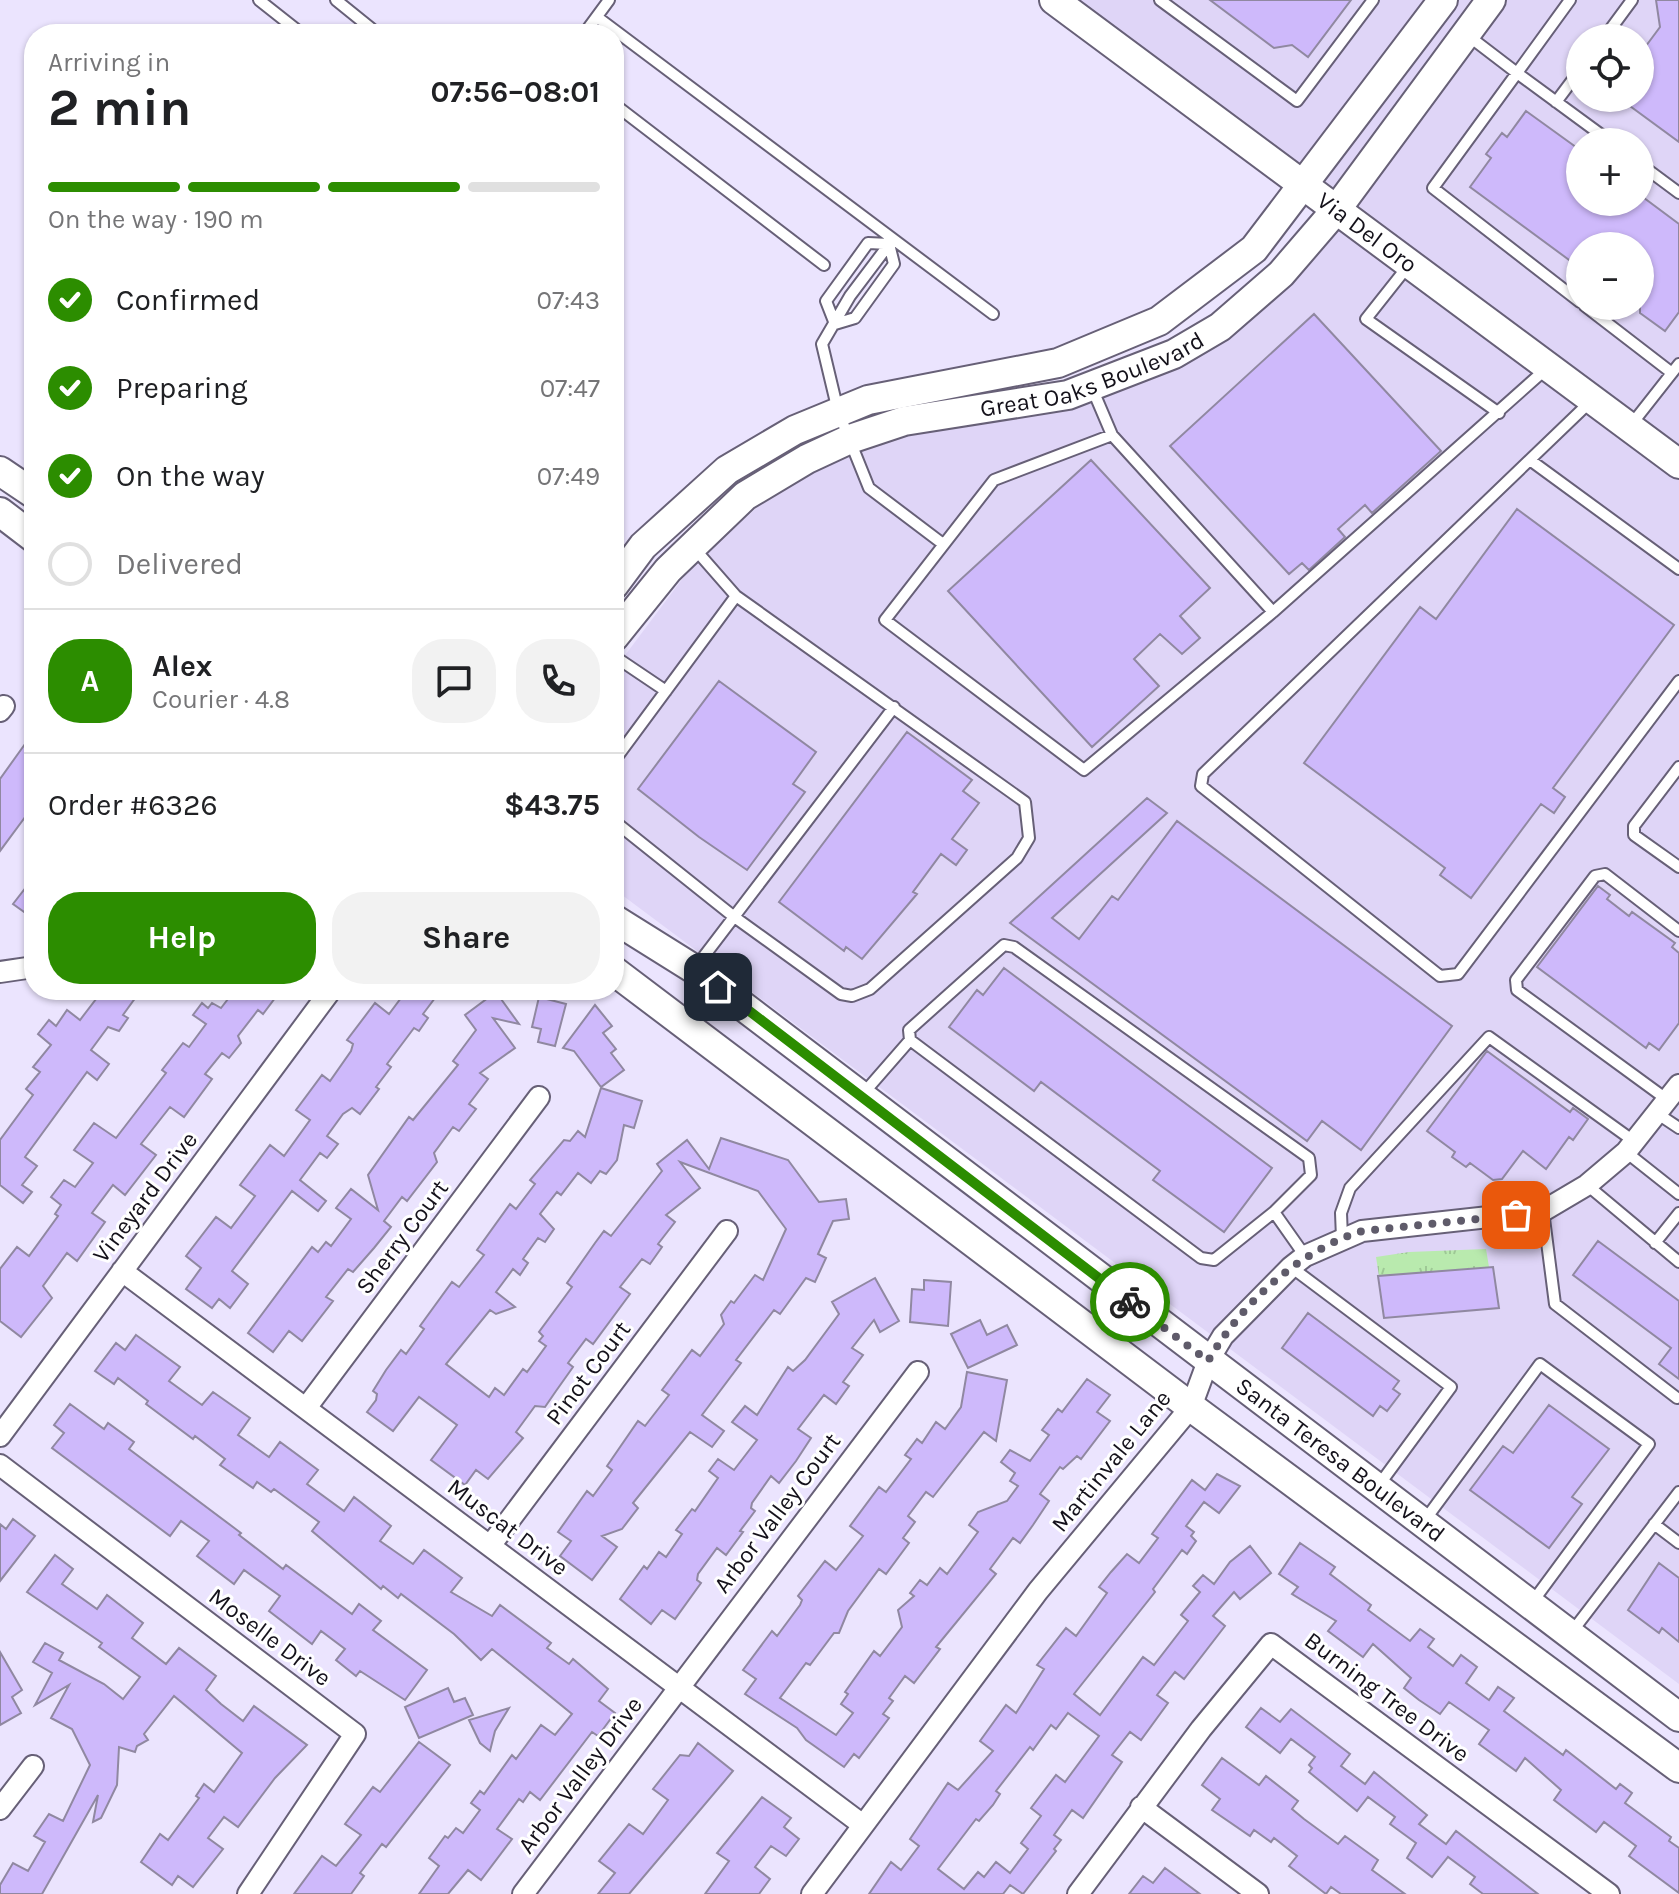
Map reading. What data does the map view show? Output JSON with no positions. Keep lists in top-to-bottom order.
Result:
{
  "streets": {
    "main road": ["Via Del Oro", "Great Oaks Boulevard", "Santa Teresa Boulevard"],
    "street": [
      "Vineyard Drive",
      "Sherry Court",
      "Pinot Court",
      "Martinvale Lane",
      "Arbor Valley Court",
      "Muscat Drive",
      "Moselle Drive",
      "Burning Tree Drive",
      "Arbor Valley Drive"
    ]
  },
  "crossings": [
    ["Via Del Oro", "Great Oaks Boulevard"],
    ["Vineyard Drive", "Muscat Drive"],
    ["Sherry Court", "Muscat Drive"],
    ["Pinot Court", "Muscat Drive"],
    ["Martinvale Lane", "Santa Teresa Boulevard"],
    ["Martinvale Lane", "Muscat Drive"],
    ["Arbor Valley Court", "Muscat Drive"],
    ["Arbor Valley Court", "Arbor Valley Drive"],
    ["Muscat Drive", "Arbor Valley Drive"]
  ],
  "page": {
    "map_buttons": ["+", "−"],
    "heading": ["2 min", "Arriving in", "07:56–08:01"],
    "panel": [
      "Alex",
      "Courier · 4.8",
      "Order #6326",
      "$43.75"
    ],
    "bar": "On the way · 190 m",
    "list": [
      ["Confirmed", "07:43"],
      ["Preparing", "07:47"],
      ["On the way", "07:49"],
      "Delivered"
    ],
    "round": "A",
    "buttons": ["Help", "Share"]
  }
}
